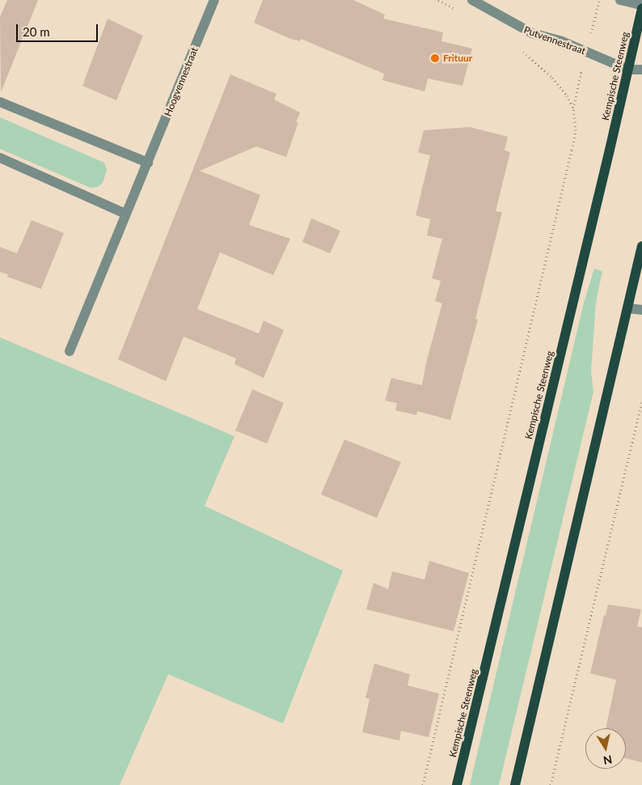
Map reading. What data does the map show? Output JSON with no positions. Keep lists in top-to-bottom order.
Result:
{
  "streets": {
    "main road": ["Kempische Steenweg"],
    "street": ["Putvennestraat", "Hoogvennestraat"]
  },
  "crossings": [
    ["Putvennestraat", "Kempische Steenweg"]
  ],
  "places": ["Frituur"],
  "scale_bar": "20 m",
  "north": "bottom"
}
